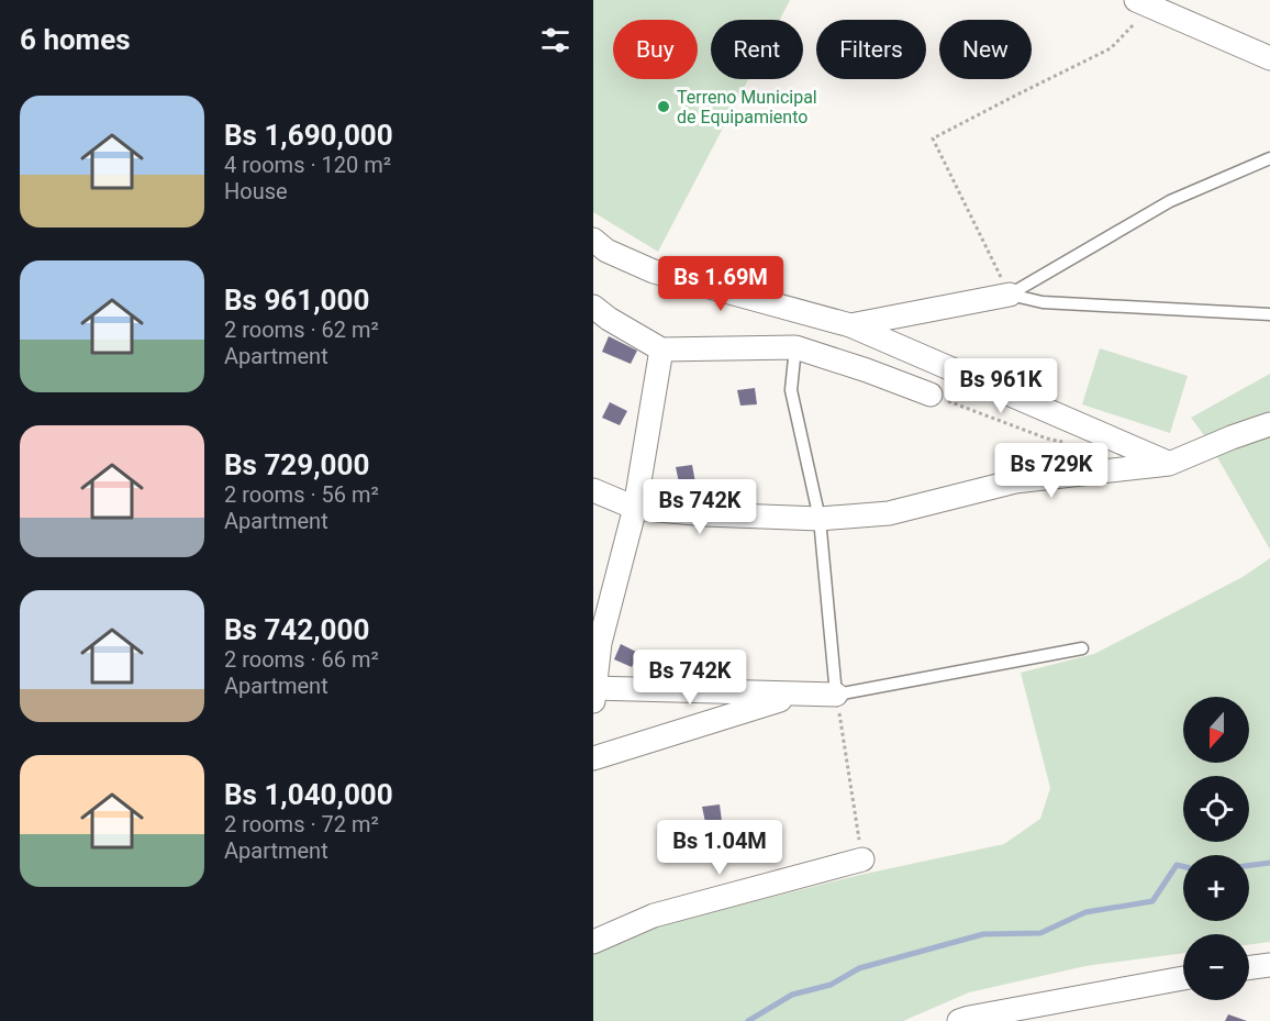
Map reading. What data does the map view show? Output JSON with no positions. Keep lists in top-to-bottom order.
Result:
{
  "places": ["Terreno Municipal de Equipamiento"],
  "north": "bottom",
  "page": {
    "heading": "6 homes",
    "chip": [
      "Buy",
      "Rent",
      "Filters",
      "New"
    ],
    "list": [
      {
        "name": "Bs 1,690,000",
        "note": "4 rooms · 120 m² · House"
      },
      {
        "name": "Bs 961,000",
        "note": "2 rooms · 62 m² · Apartment"
      },
      {
        "name": "Bs 729,000",
        "note": "2 rooms · 56 m² · Apartment"
      },
      {
        "name": "Bs 742,000",
        "note": "2 rooms · 66 m² · Apartment"
      },
      {
        "name": "Bs 1,040,000",
        "note": "2 rooms · 72 m² · Apartment"
      }
    ],
    "price": [
      "Bs 1.69M",
      "Bs 961K",
      "Bs 729K",
      "Bs 742K",
      "Bs 742K",
      "Bs 1.04M"
    ],
    "map_buttons": ["+", "−"]
  }
}
